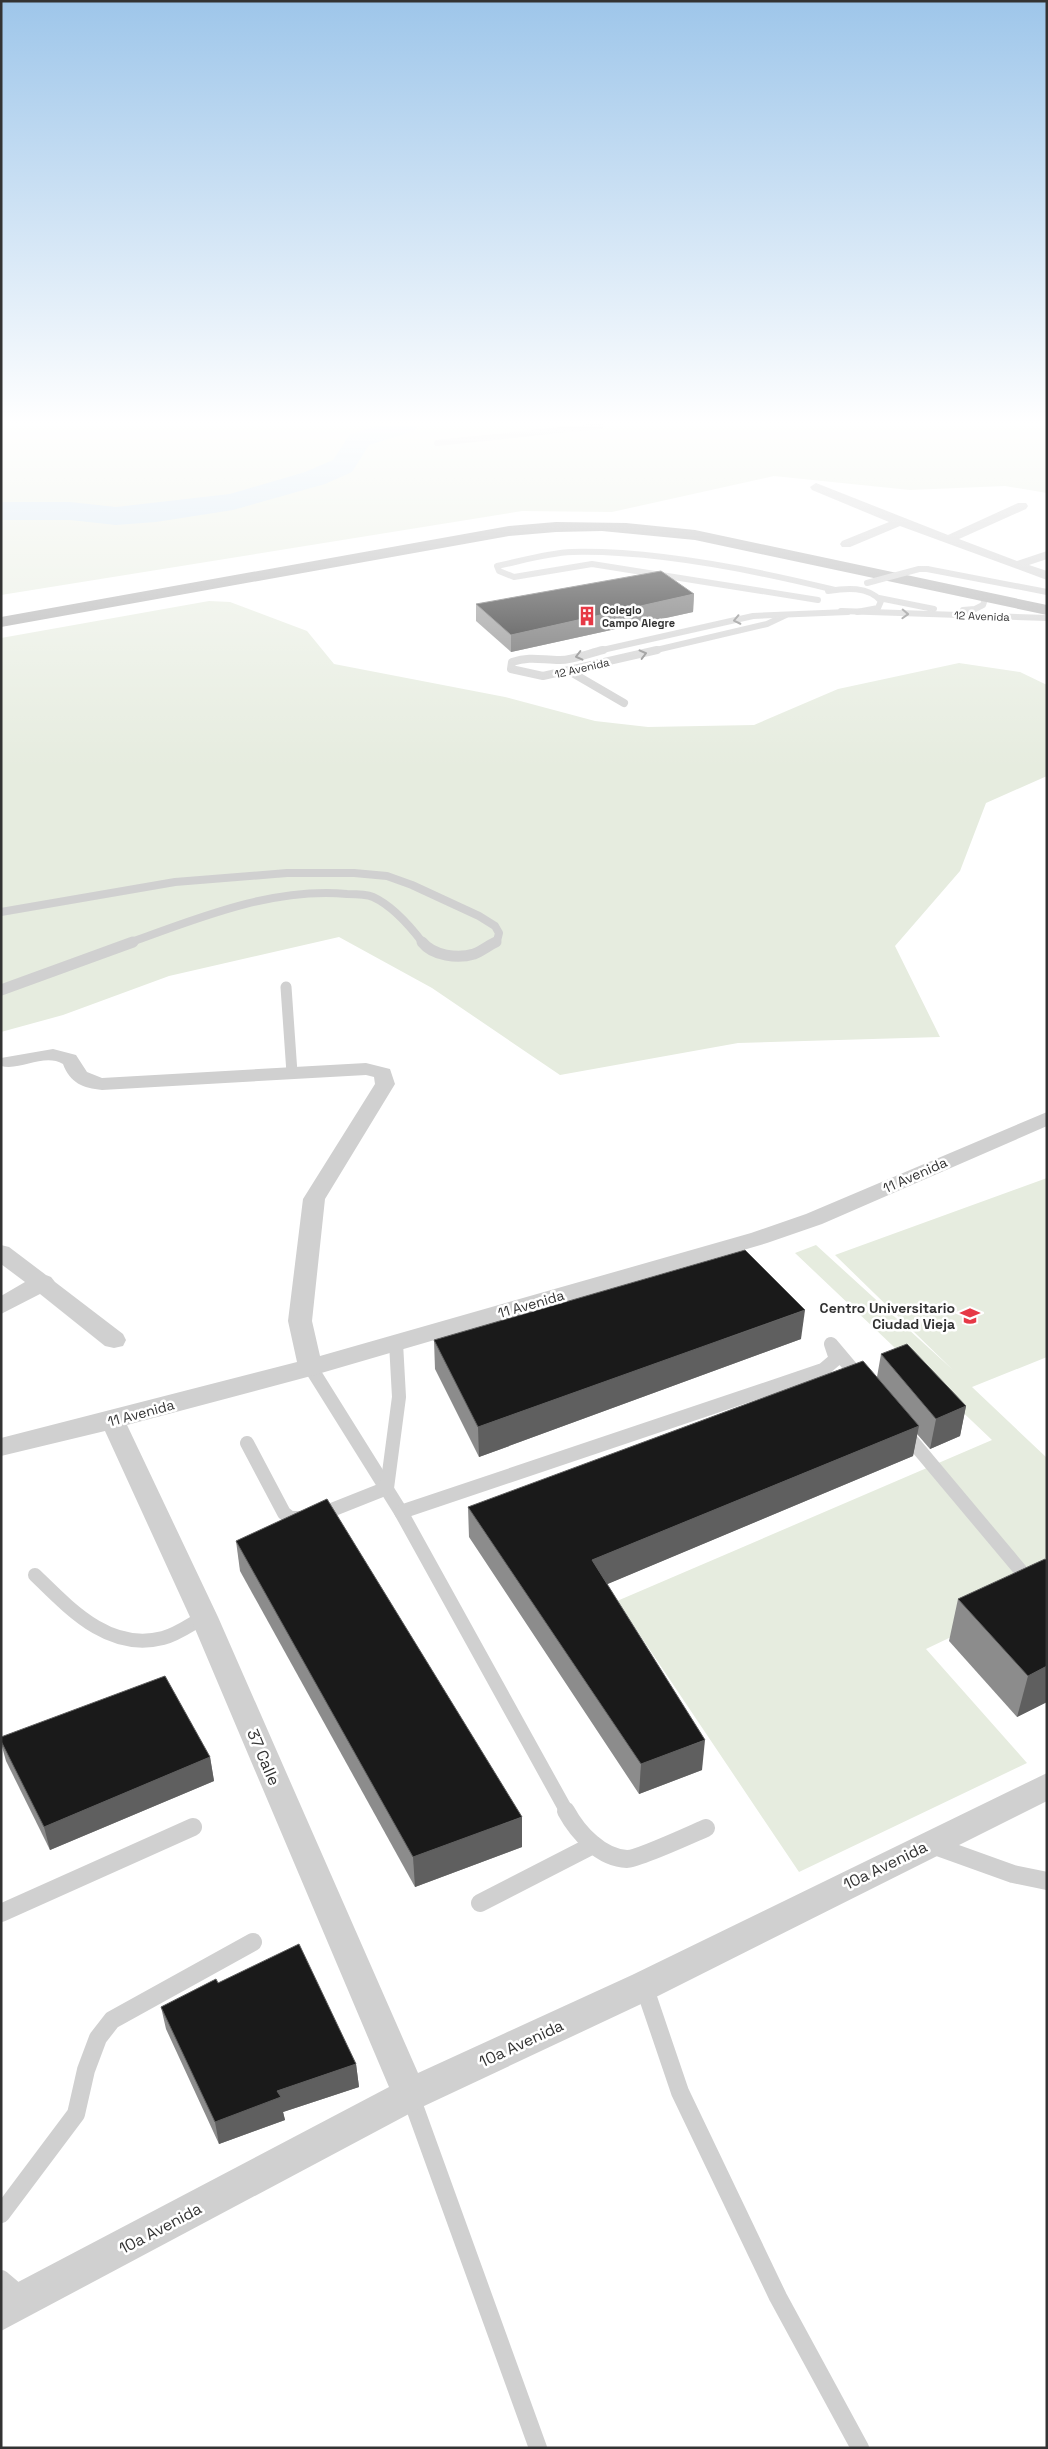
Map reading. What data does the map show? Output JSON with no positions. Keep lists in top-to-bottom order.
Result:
{
  "streets": {
    "street": ["11 Avenida", "37 Calle", "10a Avenida"],
    "lane": ["12 Avenida"]
  },
  "crossings": [
    ["11 Avenida", "37 Calle"],
    ["37 Calle", "10a Avenida"]
  ],
  "places": {
    "building": ["Colegio Campo Alegre"],
    "school or university": ["Centro Universitario Ciudad Vieja"]
  }
}
